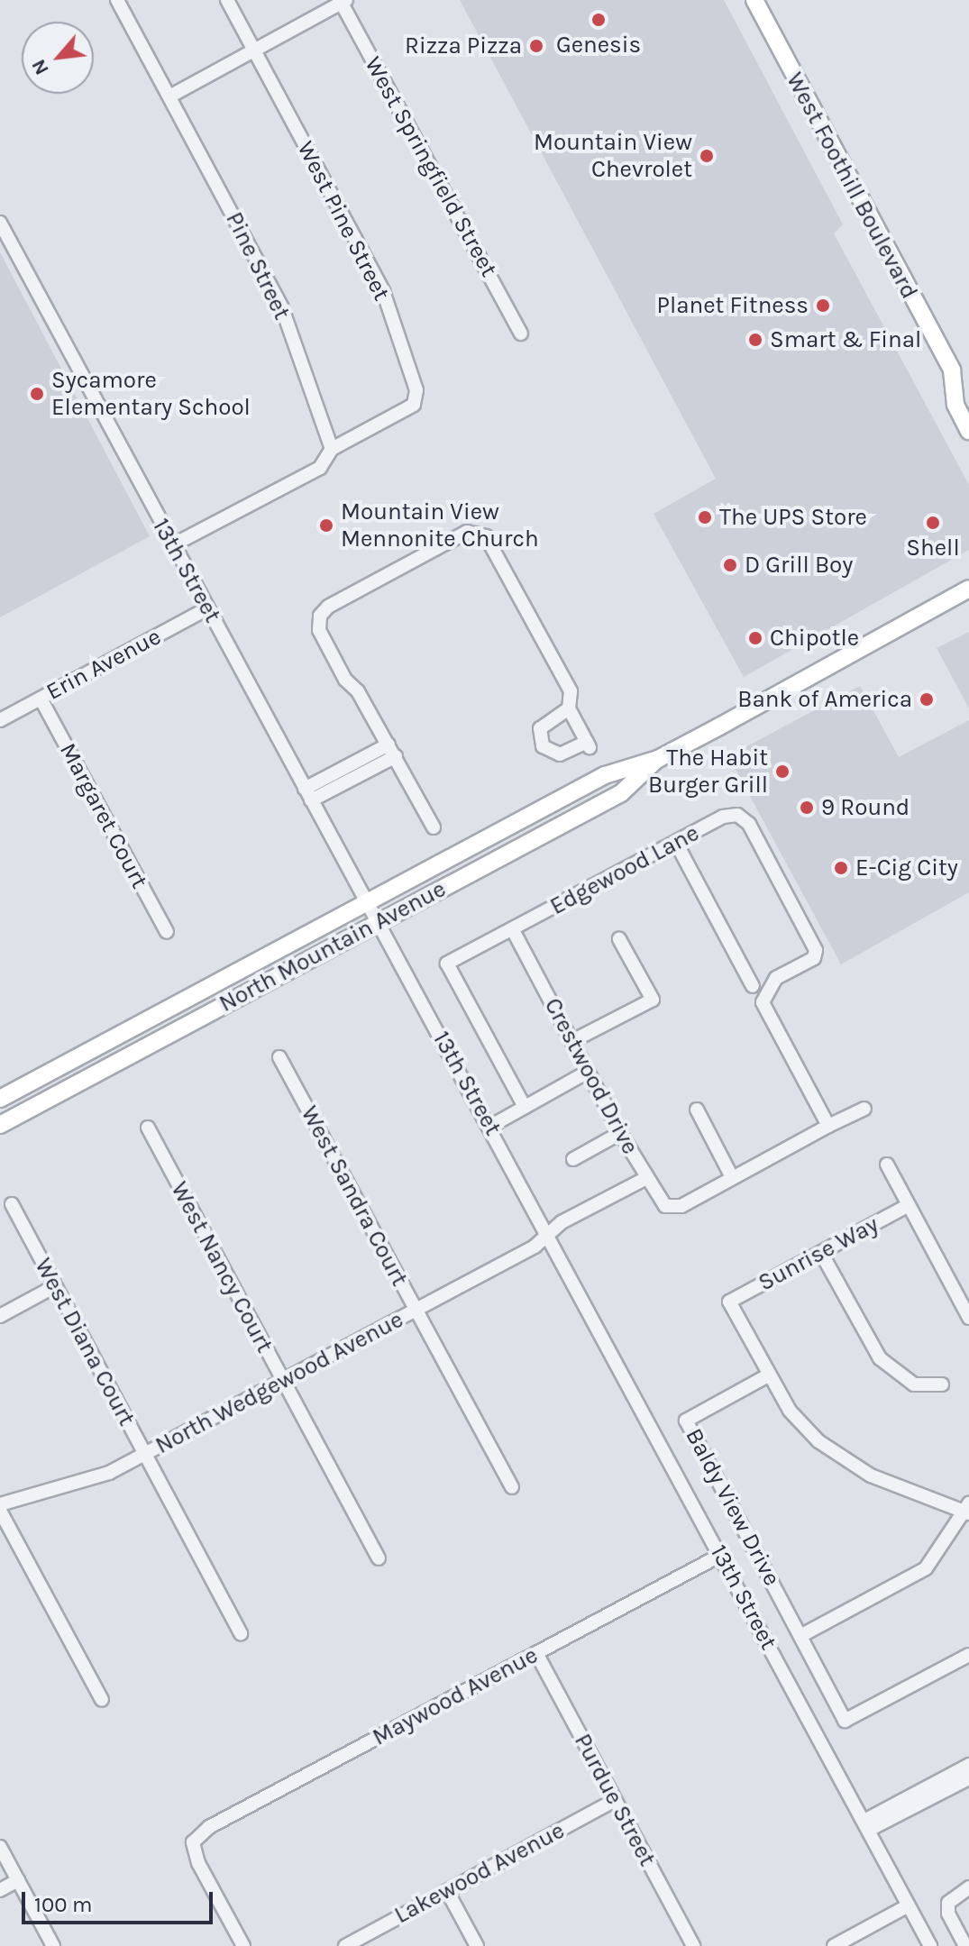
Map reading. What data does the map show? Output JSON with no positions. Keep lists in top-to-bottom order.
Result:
{
  "streets": {
    "main road": ["West Foothill Boulevard", "North Mountain Avenue"],
    "street": [
      "West Springfield Street",
      "West Pine Street",
      "Pine Street",
      "13th Street",
      "Erin Avenue",
      "Margaret Court",
      "Edgewood Lane",
      "Crestwood Drive",
      "West Sandra Court",
      "Sunrise Way",
      "West Nancy Court",
      "West Diana Court",
      "North Wedgewood Avenue",
      "Baldy View Drive",
      "Maywood Avenue",
      "Purdue Street",
      "Lakewood Avenue"
    ]
  },
  "crossings": [
    ["West Pine Street", "Pine Street"],
    ["13th Street", "Erin Avenue"],
    ["13th Street", "North Mountain Avenue"],
    ["13th Street", "North Wedgewood Avenue"],
    ["13th Street", "Maywood Avenue"],
    ["Erin Avenue", "Margaret Court"],
    ["Edgewood Lane", "Crestwood Drive"],
    ["Crestwood Drive", "North Wedgewood Avenue"],
    ["West Sandra Court", "North Wedgewood Avenue"],
    ["Sunrise Way", "Baldy View Drive"],
    ["West Nancy Court", "North Wedgewood Avenue"],
    ["West Diana Court", "North Wedgewood Avenue"],
    ["Maywood Avenue", "Purdue Street"],
    ["Purdue Street", "Lakewood Avenue"]
  ],
  "places": [
    "Genesis",
    "Rizza Pizza",
    "Mountain View Chevrolet",
    "Planet Fitness",
    "Smart & Final",
    "Sycamore Elementary School",
    "The UPS Store",
    "Shell",
    "Mountain View Mennonite Church",
    "D Grill Boy",
    "Chipotle",
    "Bank of America",
    "The Habit Burger Grill",
    "9 Round",
    "E-Cig City"
  ],
  "scale_bar": "100 m",
  "north": "bottom left"
}
